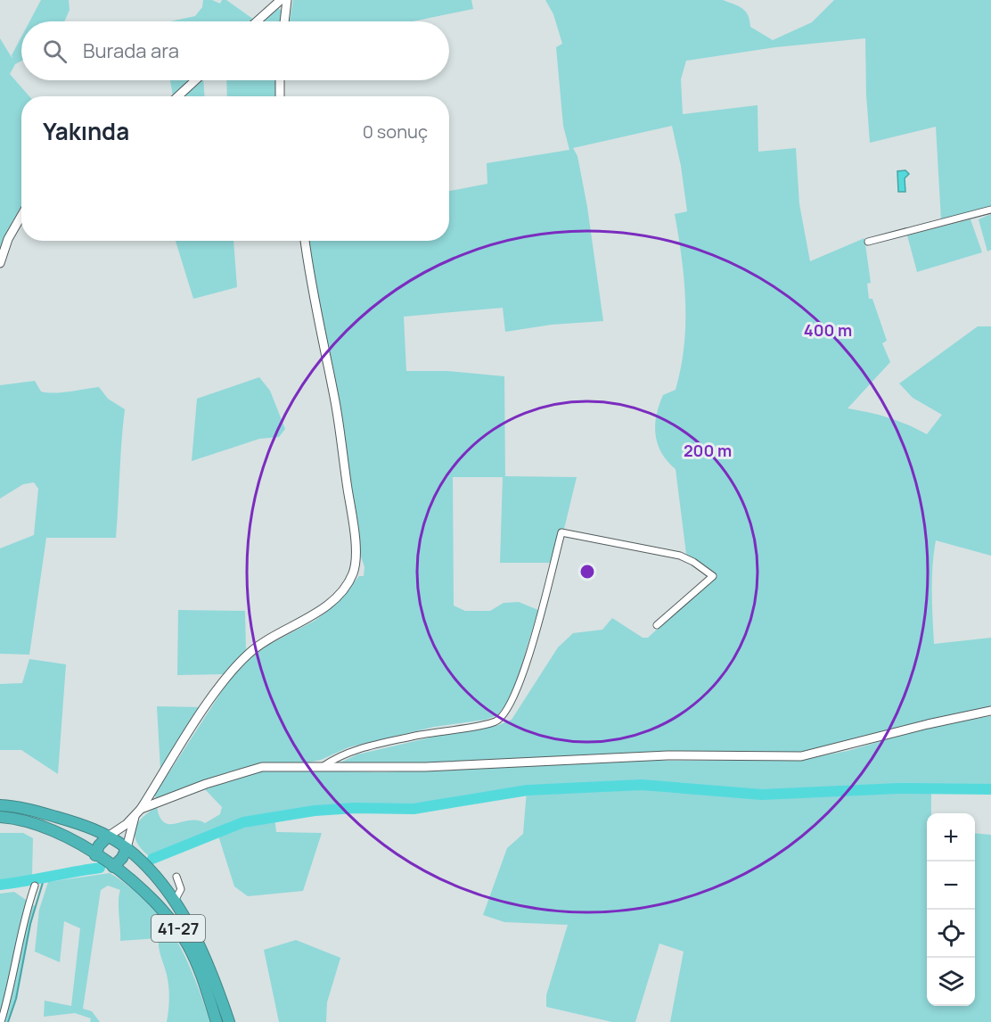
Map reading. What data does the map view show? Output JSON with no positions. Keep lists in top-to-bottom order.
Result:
{
  "streets": {
    "highway": ["41-27"]
  },
  "page": {
    "search": "Burada ara",
    "heading": ["Yakında", "0 sonuç"],
    "map_buttons": ["+", "−"]
  },
  "rings": ["400 m", "200 m"]
}
